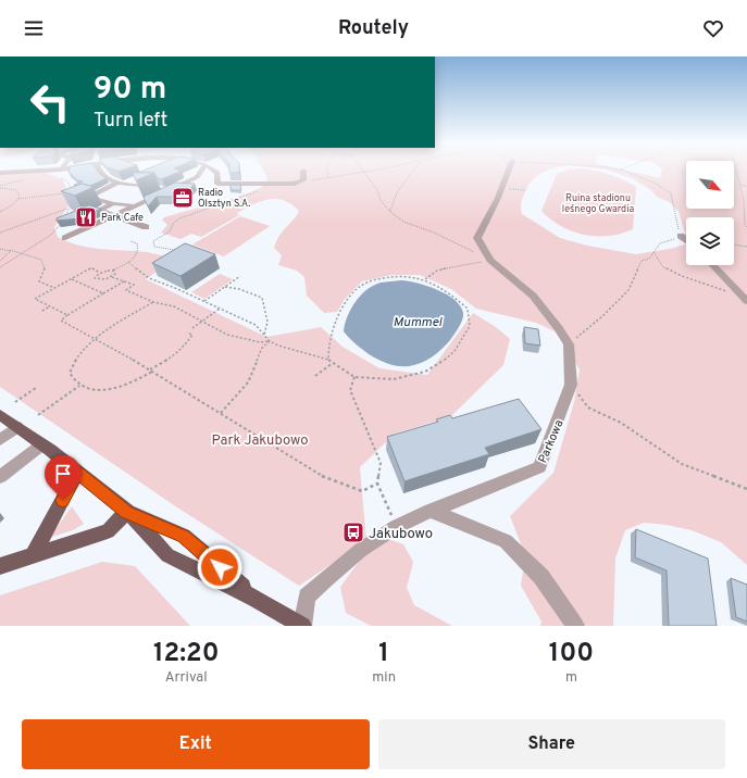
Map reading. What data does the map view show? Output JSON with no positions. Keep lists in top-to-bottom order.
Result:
{
  "streets": {
    "street": ["Parkowa"]
  },
  "water": ["Mummel"],
  "parks": ["Ruina stadionu leśnego Gwardia", "Park Jakubowo"],
  "places": {
    "office": ["Radio Olsztyn S.A."],
    "restaurant": ["Park Cafe"],
    "bus stop": ["Jakubowo"]
  },
  "north": "bottom right",
  "page": {
    "header": "Routely",
    "turn": ["90 m", "Turn left"],
    "eta": [
      "12:20",
      "Arrival",
      "1",
      "min",
      "100",
      "m"
    ],
    "buttons": ["Exit", "Share"]
  }
}
